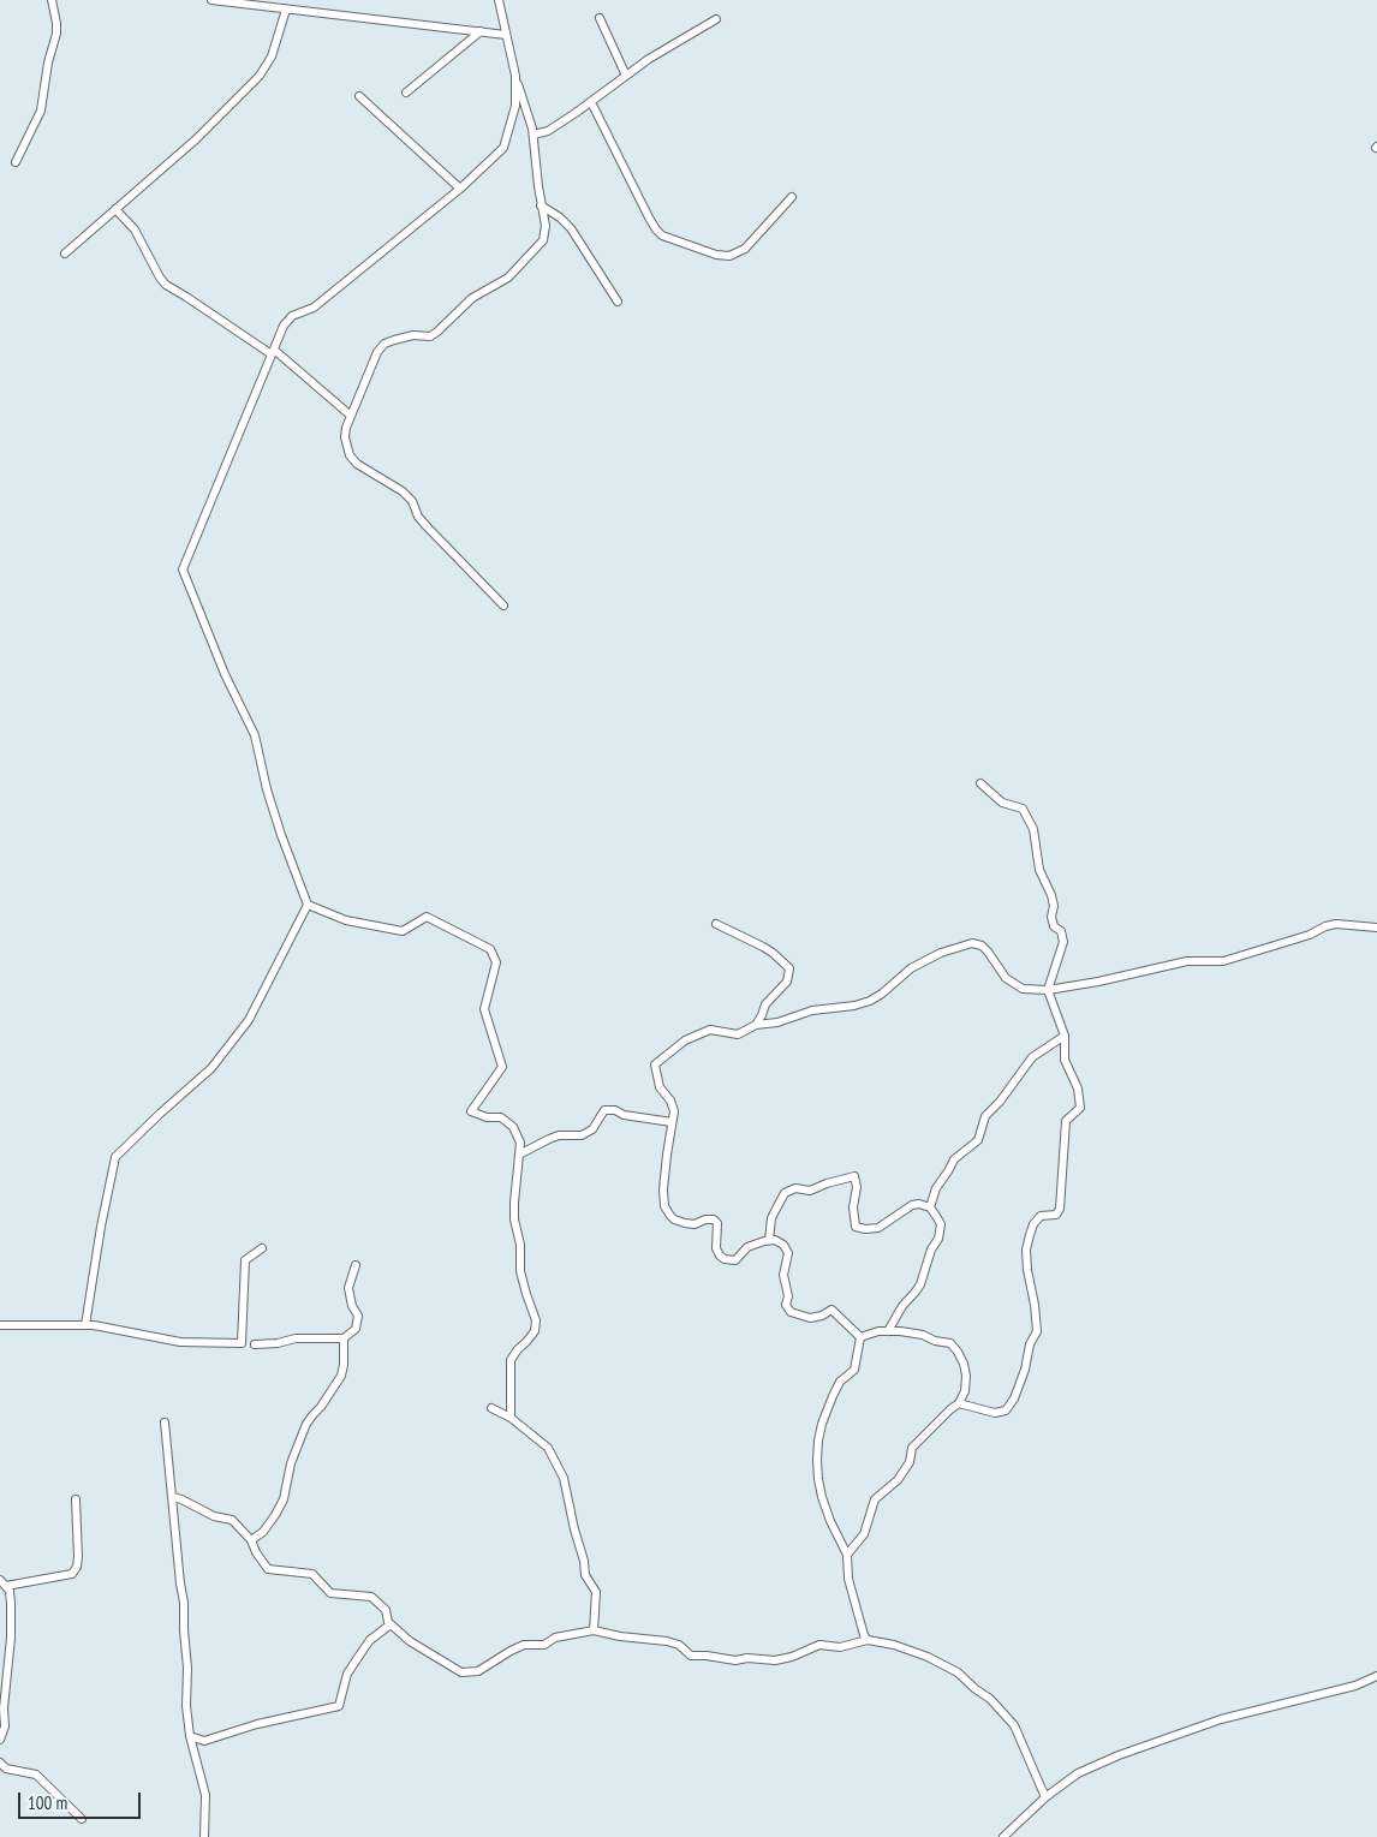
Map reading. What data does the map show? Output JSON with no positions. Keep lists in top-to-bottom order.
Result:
{
  "scale_bar": "100 m"
}
